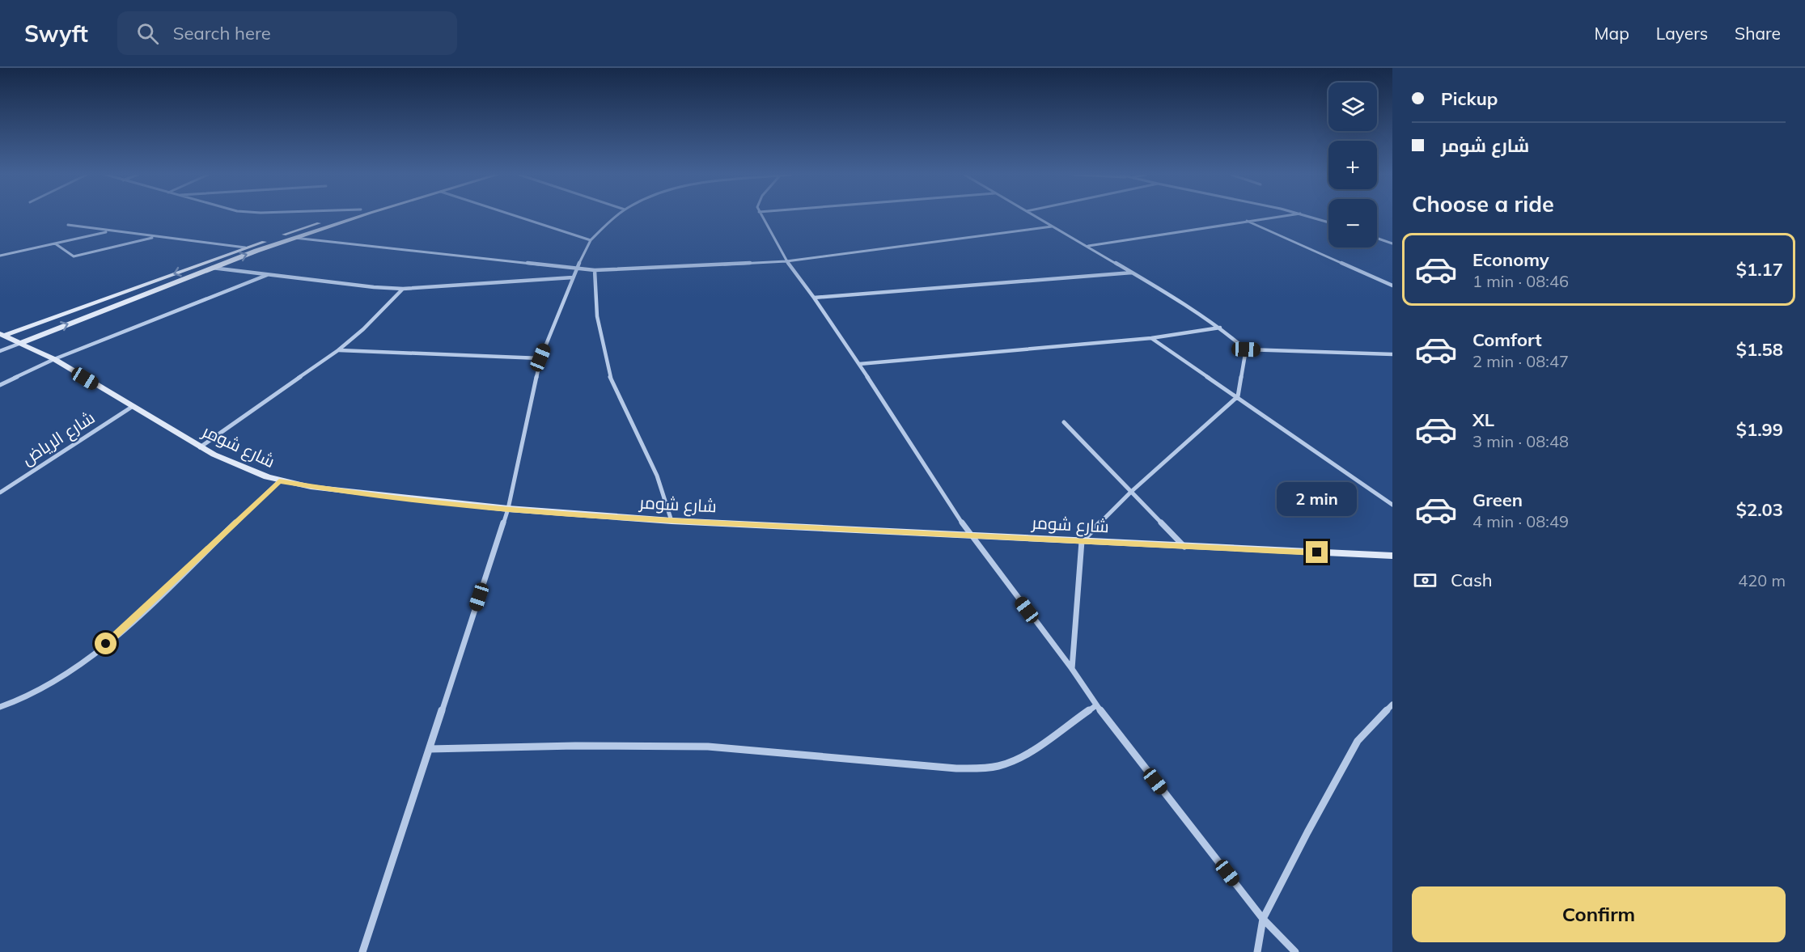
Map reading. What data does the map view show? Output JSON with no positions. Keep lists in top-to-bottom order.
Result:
{
  "streets": {
    "street": ["شارع الرياض", "شارع شومر"]
  },
  "crossings": [
    ["شارع الرياض", "شارع شومر"]
  ],
  "page": {
    "header": "Swyft",
    "search": "Search here",
    "nav": ["Map", "Layers", "Share"],
    "banner": ["Pickup", "شارع شومر"],
    "map_buttons": ["+", "−"],
    "heading": "Choose a ride",
    "list": [
      {
        "name": "Economy",
        "note": "1 min · 08:46",
        "value": "$1.17"
      },
      {
        "name": "Comfort",
        "note": "2 min · 08:47",
        "value": "$1.58"
      },
      {
        "name": "XL",
        "note": "3 min · 08:48",
        "value": "$1.99"
      },
      {
        "name": "Green",
        "note": "4 min · 08:49",
        "value": "$2.03"
      }
    ],
    "bubble": "2 min",
    "pay": ["Cash", "420 m"],
    "buttons": "Confirm"
  }
}
